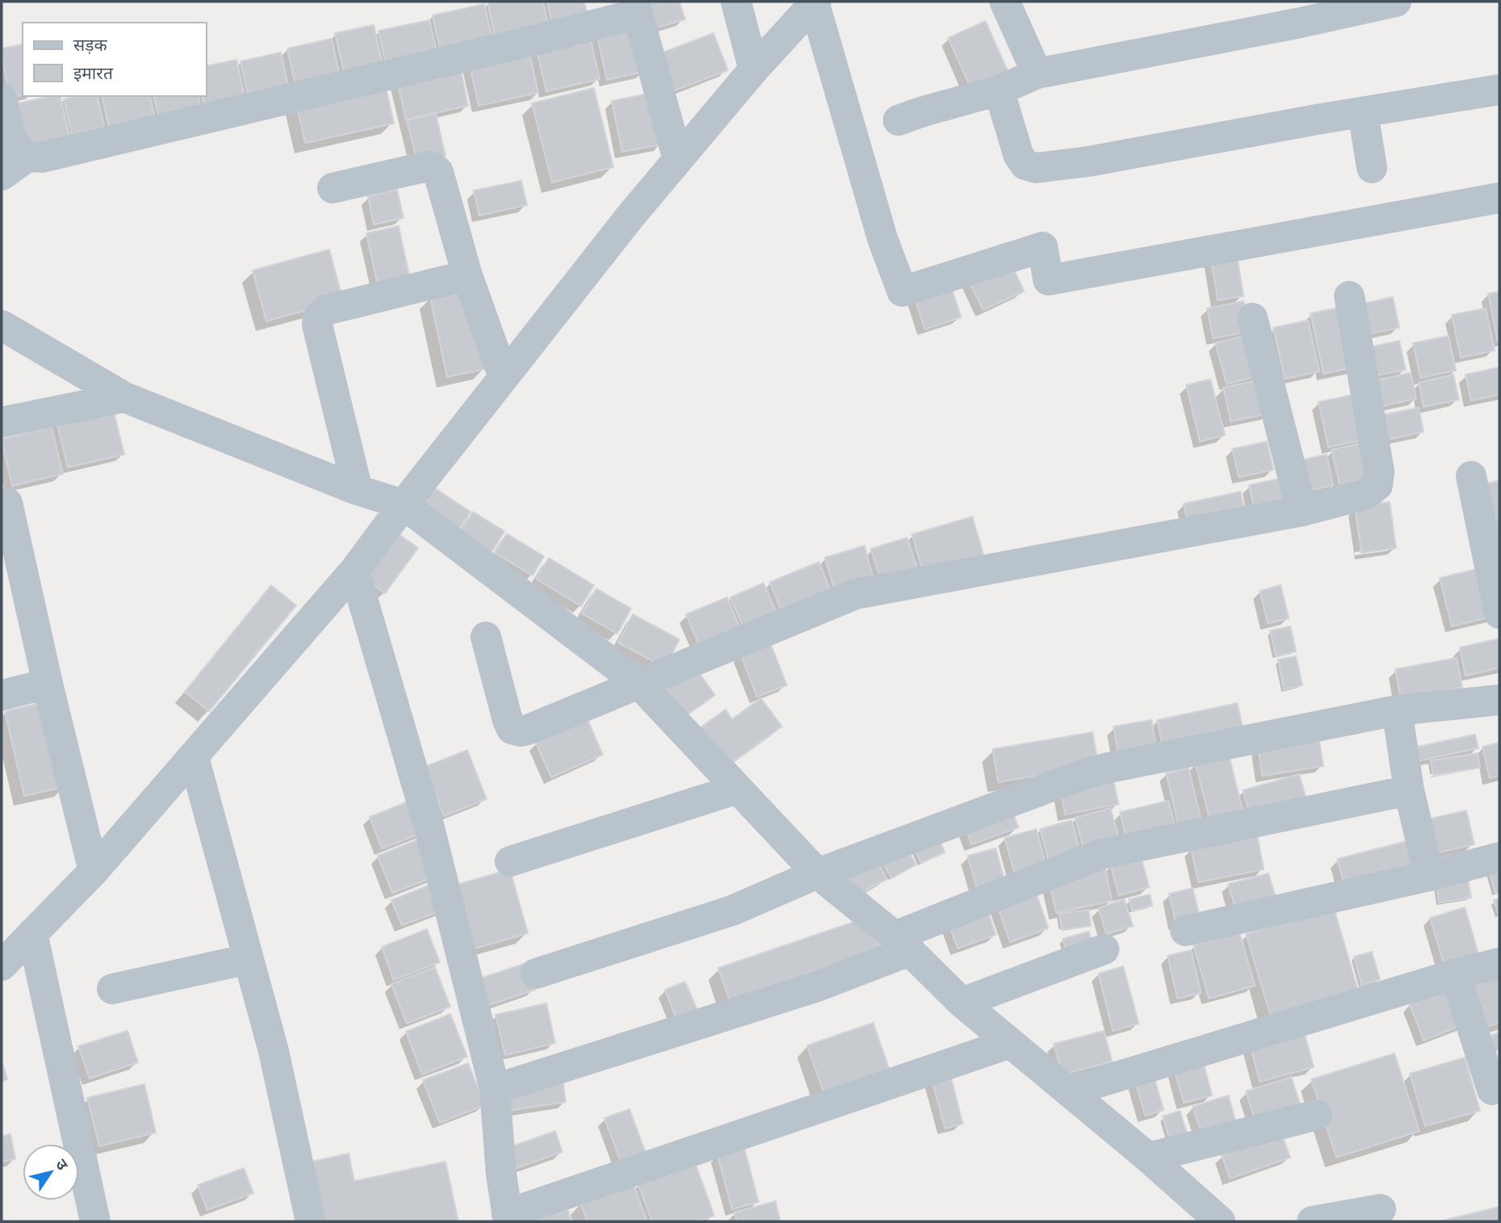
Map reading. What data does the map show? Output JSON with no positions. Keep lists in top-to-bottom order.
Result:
{
  "legend": ["सड़क", "इमारत"],
  "north": "top right"
}
